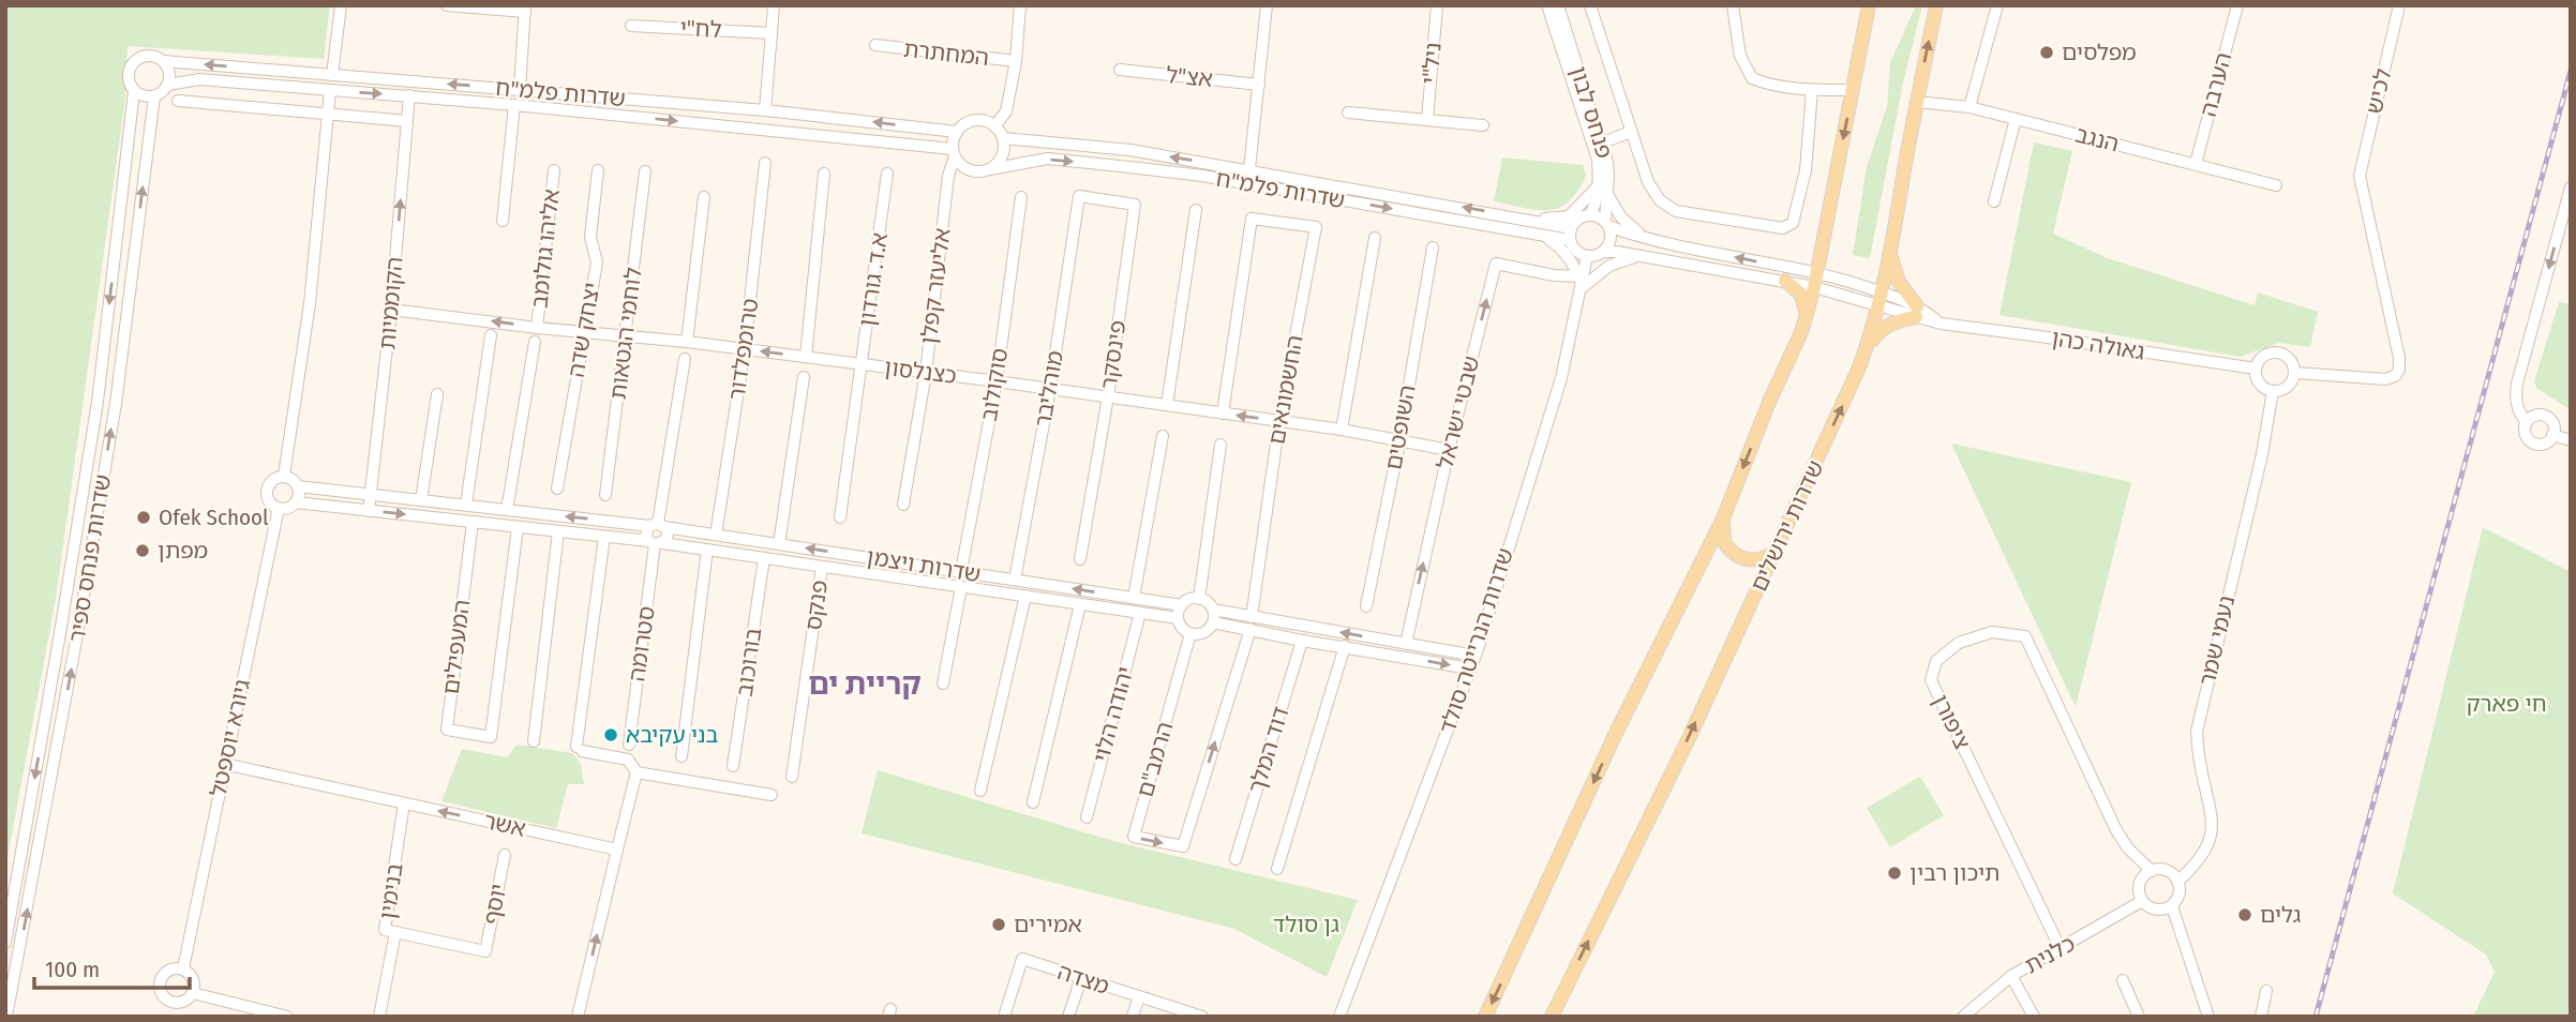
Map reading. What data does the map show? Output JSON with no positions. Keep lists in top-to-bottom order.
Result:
{
  "streets": {
    "main road": ["שדרות ירושלים"],
    "street": [
      "לח\"י",
      "המחתרת",
      "ניל\"י",
      "אצ\"ל",
      "הערבה",
      "לכיש",
      "שדרות פלמ\"ח",
      "פנחס לבון",
      "הנגב",
      "אליהו גולומב",
      "א.ד. גורדון",
      "אליעזר קפלן",
      "הקוממיות",
      "יצחק שדה",
      "לוחמי הגטאות",
      "גאולה כהן",
      "טרומפלדור",
      "פינסקר",
      "כצנלסון",
      "סוקולוב",
      "מוהליבר",
      "החשמונאים",
      "שבטי ישראל",
      "השופטים",
      "שדרות פנחס ספיר",
      "שדרות ויצמן",
      "פנקס",
      "שדרות הנרייטה סולד",
      "נעמי שמר",
      "סטרומה",
      "המעפילים",
      "בורוכוב",
      "יהודה הלוי",
      "ציפורן",
      "גיורא יוספטל",
      "דוד המלך",
      "הרמב\"ם",
      "אשר",
      "בנימין",
      "יוסף",
      "כלנית",
      "מצדה"
    ]
  },
  "crossings": [
    ["המחתרת", "שדרות פלמ\"ח"],
    ["המחתרת", "אליעזר קפלן"],
    ["הערבה", "הנגב"],
    ["לכיש", "גאולה כהן"],
    ["לכיש", "נעמי שמר"],
    ["שדרות פלמ\"ח", "פנחס לבון"],
    ["שדרות פלמ\"ח", "אליעזר קפלן"],
    ["שדרות פלמ\"ח", "הקוממיות"],
    ["שדרות פלמ\"ח", "שדרות פנחס ספיר"],
    ["שדרות פלמ\"ח", "שדרות הנרייטה סולד"],
    ["פנחס לבון", "שדרות הנרייטה סולד"],
    ["הנגב", "שדרות ירושלים"],
    ["אליהו גולומב", "כצנלסון"],
    ["א.ד. גורדון", "כצנלסון"],
    ["אליעזר קפלן", "כצנלסון"],
    ["הקוממיות", "כצנלסון"],
    ["הקוממיות", "שדרות ויצמן"],
    ["יצחק שדה", "כצנלסון"],
    ["לוחמי הגטאות", "כצנלסון"],
    ["גאולה כהן", "שדרות ירושלים"],
    ["גאולה כהן", "נעמי שמר"],
    ["טרומפלדור", "כצנלסון"],
    ["טרומפלדור", "שדרות ויצמן"],
    ["פינסקר", "כצנלסון"],
    ["פינסקר", "מוהליבר"],
    ["כצנלסון", "סוקולוב"],
    ["כצנלסון", "מוהליבר"],
    ["כצנלסון", "החשמונאים"],
    ["כצנלסון", "שבטי ישראל"],
    ["כצנלסון", "השופטים"],
    ["סוקולוב", "שדרות ויצמן"],
    ["מוהליבר", "שדרות ויצמן"],
    ["החשמונאים", "הרמב\"ם"],
    ["שבטי ישראל", "שדרות הנרייטה סולד"],
    ["שדרות ויצמן", "פנקס"],
    ["שדרות ויצמן", "סטרומה"],
    ["שדרות ויצמן", "המעפילים"],
    ["שדרות ויצמן", "בורוכוב"],
    ["שדרות ויצמן", "יהודה הלוי"],
    ["שדרות ויצמן", "גיורא יוספטל"],
    ["שדרות ויצמן", "הרמב\"ם"],
    ["נעמי שמר", "ציפורן"],
    ["נעמי שמר", "כלנית"],
    ["ציפורן", "כלנית"],
    ["גיורא יוספטל", "אשר"],
    ["אשר", "בנימין"],
    ["בנימין", "יוסף"]
  ],
  "one_way": ["שבטי ישראל", "הרמב\"ם", "אשר"],
  "districts": ["קריית ים"],
  "parks": ["חי פארק", "גן סולד"],
  "places": [
    "מפלסים",
    "Ofek School",
    "מפתן",
    "בני עקיבא",
    "תיכון רבין",
    "גלים",
    "אמירים"
  ],
  "scale_bar": "100 m"
}
